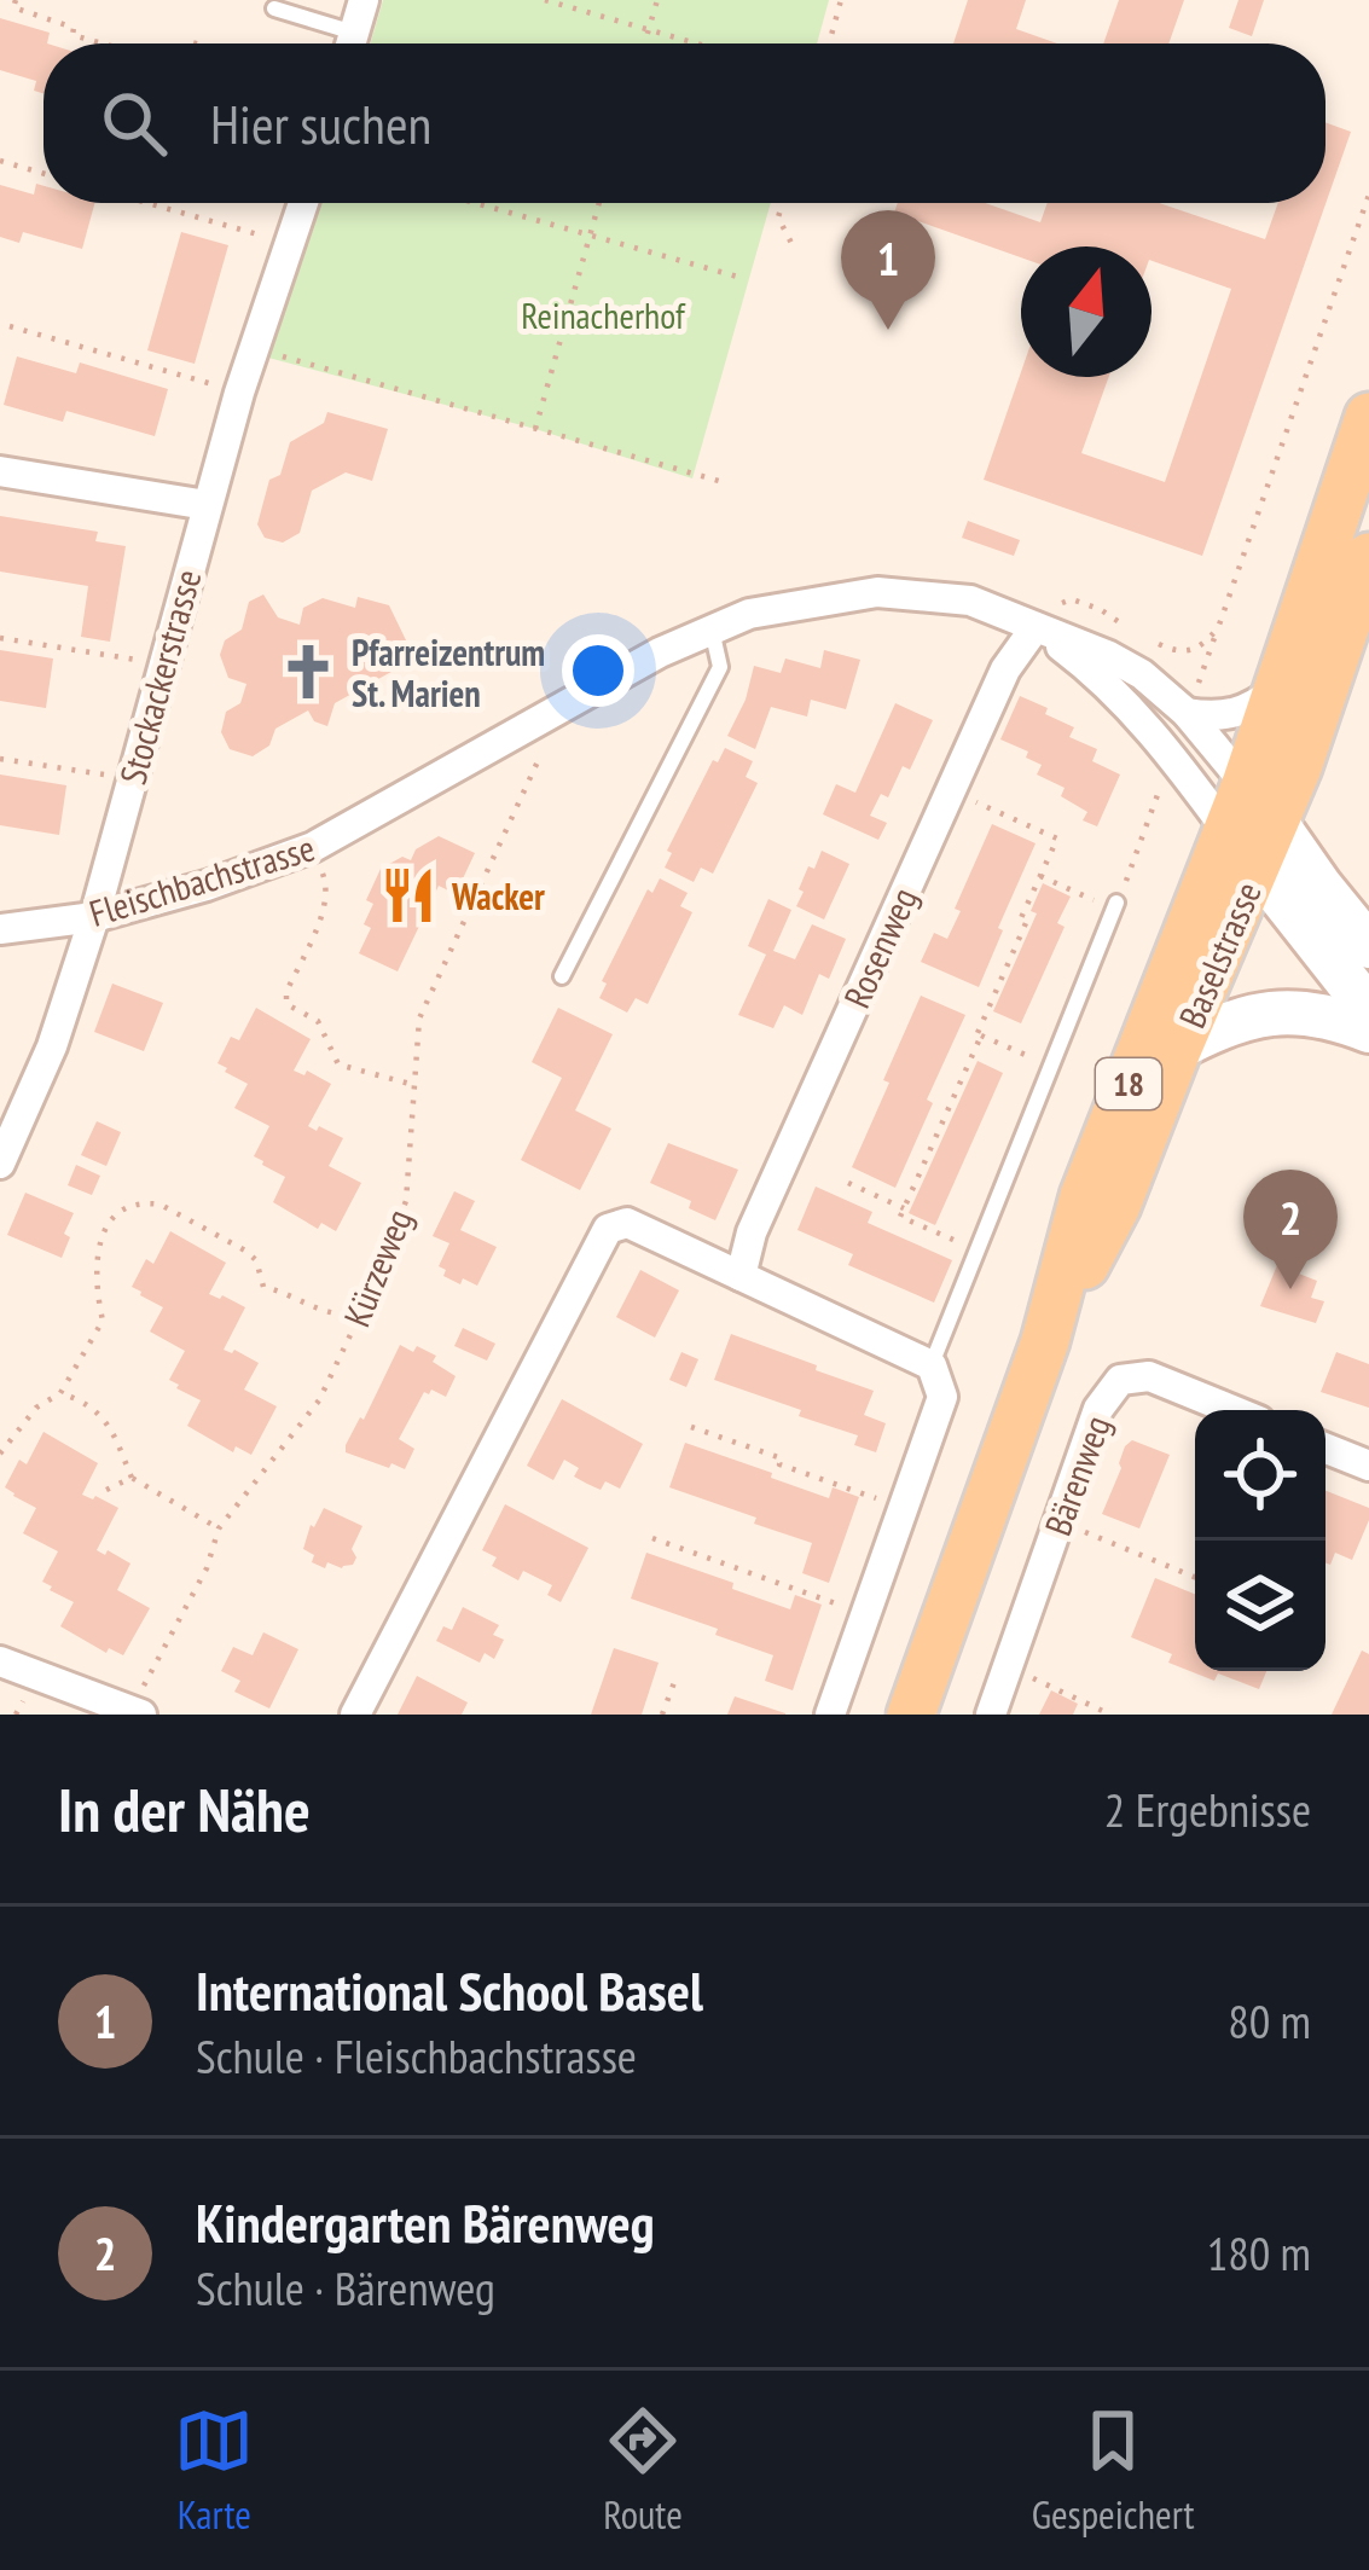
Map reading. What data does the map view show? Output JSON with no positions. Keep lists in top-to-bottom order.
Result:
{
  "streets": {
    "main road": ["Baselstrasse", "18"],
    "street": [
      "Stockackerstrasse",
      "Fleischbachstrasse",
      "Rosenweg",
      "Bärenweg"
    ],
    "path": ["Kürzeweg"]
  },
  "crossings": [
    ["Stockackerstrasse", "Fleischbachstrasse"],
    ["Fleischbachstrasse", "Rosenweg"],
    ["Fleischbachstrasse", "Baselstrasse"],
    ["Fleischbachstrasse", "Kürzeweg"]
  ],
  "parks": ["Reinacherhof"],
  "places": {
    "church": ["Pfarreizentrum St. Marien"],
    "restaurant": ["Wacker"]
  },
  "north": "top",
  "page": {
    "search": "Hier suchen",
    "pins": ["1", "2"],
    "heading": ["In der Nähe", "2 Ergebnisse"],
    "list": [
      {
        "mark": "1",
        "name": "International School Basel",
        "note": "Schule · Fleischbachstrasse",
        "value": "80 m"
      },
      {
        "mark": "2",
        "name": "Kindergarten Bärenweg",
        "note": "Schule · Bärenweg",
        "value": "180 m"
      }
    ],
    "nav": ["Karte", "Route", "Gespeichert"]
  }
}
